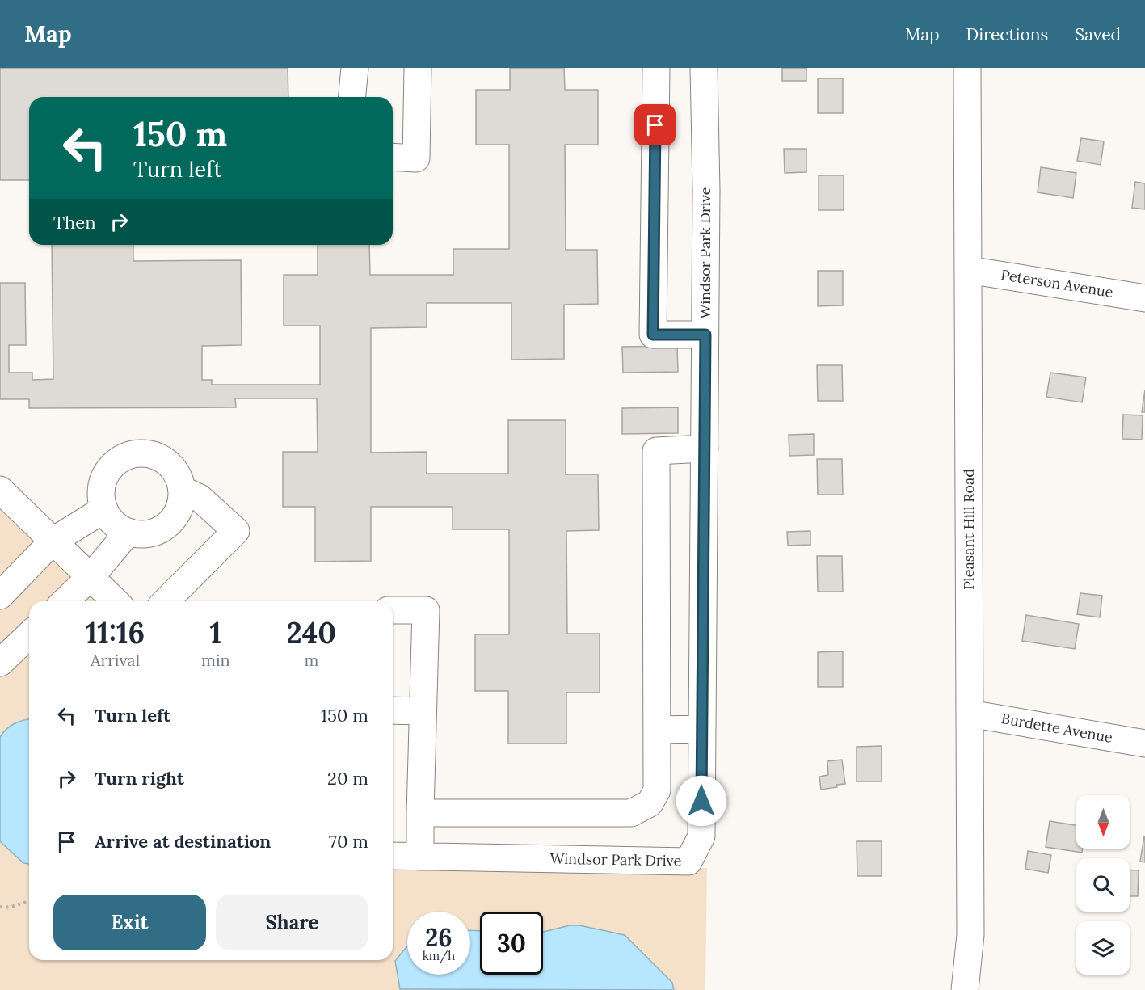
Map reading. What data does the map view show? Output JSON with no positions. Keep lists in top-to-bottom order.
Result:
{
  "streets": {
    "street": [
      "Windsor Park Drive",
      "Peterson Avenue",
      "Pleasant Hill Road",
      "Burdette Avenue"
    ]
  },
  "crossings": [
    ["Peterson Avenue", "Pleasant Hill Road"],
    ["Pleasant Hill Road", "Burdette Avenue"]
  ],
  "north": "bottom",
  "page": {
    "header": "Map",
    "nav": ["Map", "Directions", "Saved"],
    "turn": ["150 m", "Turn left"],
    "then": "Then",
    "eta": [
      "11:16",
      "Arrival",
      "1",
      "min",
      "240",
      "m"
    ],
    "list": [
      {
        "name": "Turn left",
        "value": "150 m"
      },
      {
        "name": "Turn right",
        "value": "20 m"
      },
      {
        "name": "Arrive at destination",
        "value": "70 m"
      }
    ],
    "buttons": ["Exit", "Share"],
    "speed": "26 km/h",
    "limit": "30"
  }
}
